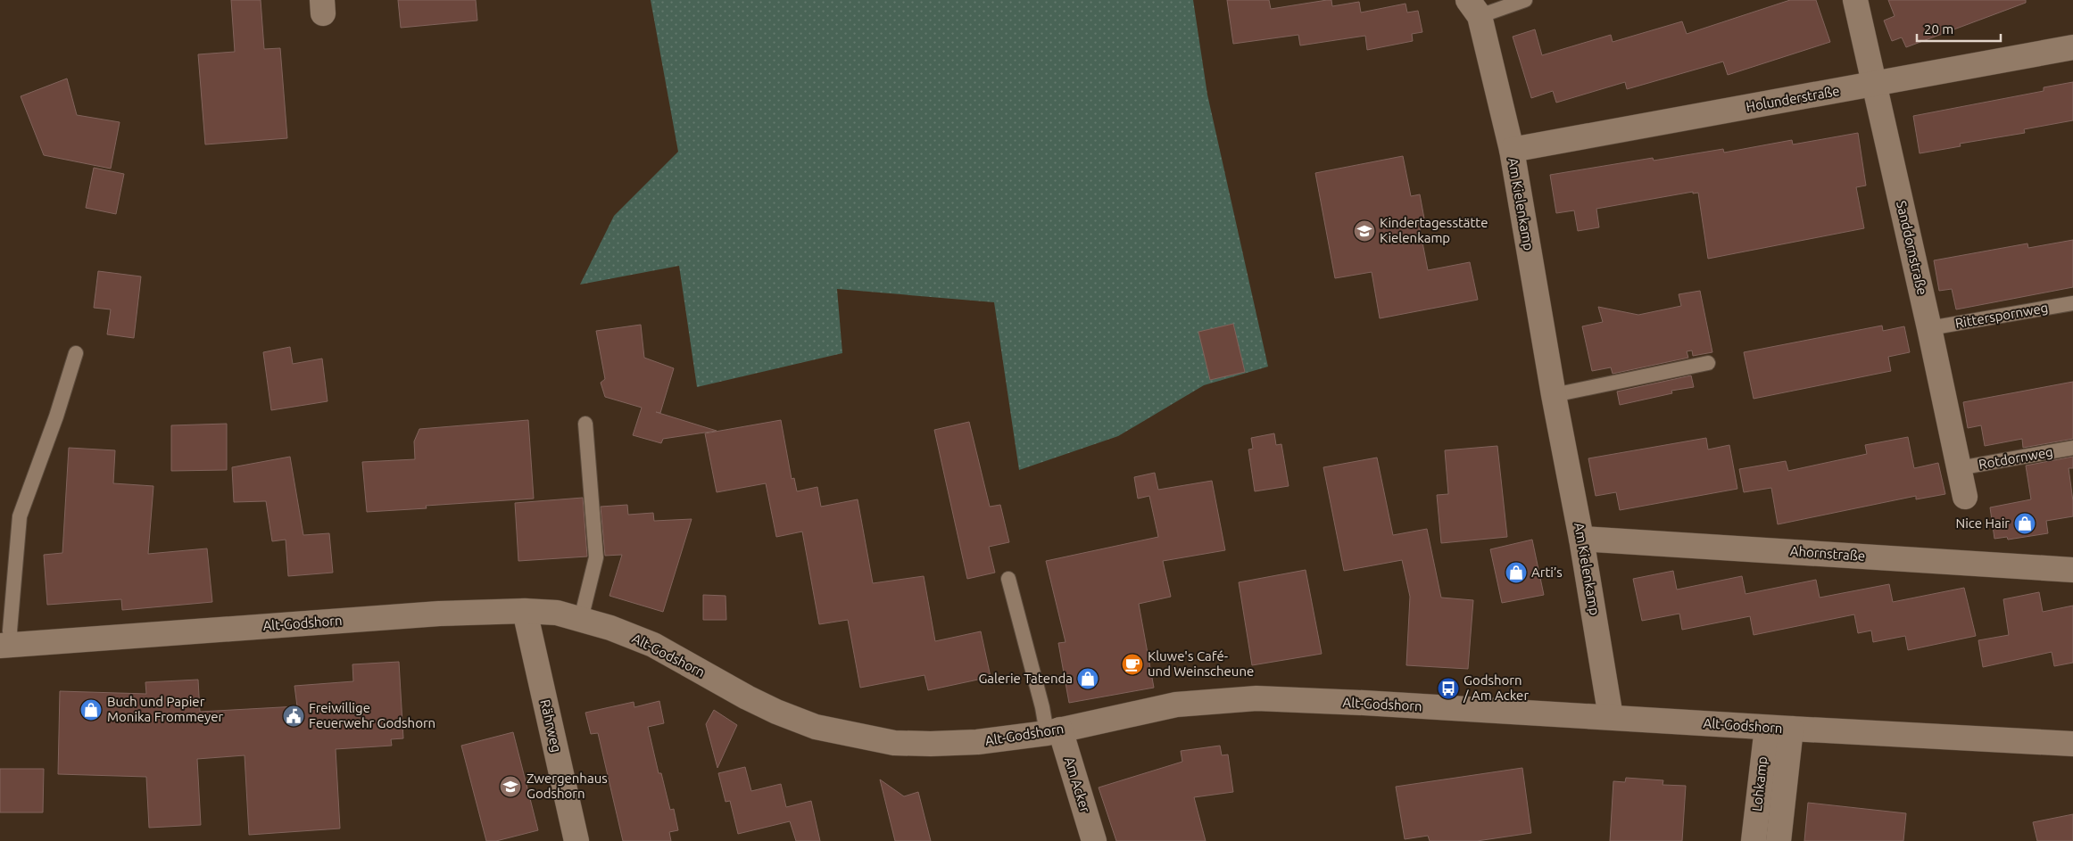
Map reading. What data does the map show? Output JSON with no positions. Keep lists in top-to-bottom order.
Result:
{
  "streets": {
    "street": [
      "Holunderstraße",
      "Am Kielenkamp",
      "Sanddornstraße",
      "Ahornstraße",
      "Alt-Godshorn",
      "Rährweg",
      "Lohkamp",
      "Am Acker"
    ],
    "lane": ["Ritterspornweg", "Rotdornweg"]
  },
  "crossings": [
    ["Holunderstraße", "Am Kielenkamp"],
    ["Holunderstraße", "Sanddornstraße"],
    ["Am Kielenkamp", "Ahornstraße"],
    ["Am Kielenkamp", "Alt-Godshorn"],
    ["Sanddornstraße", "Ritterspornweg"],
    ["Sanddornstraße", "Rotdornweg"],
    ["Alt-Godshorn", "Rährweg"],
    ["Alt-Godshorn", "Lohkamp"],
    ["Alt-Godshorn", "Am Acker"]
  ],
  "places": {
    "school or university": ["Kindertagesstätte Kielenkamp", "Zwergenhaus Godshorn"],
    "shop": [
      "Nice Hair",
      "Arti’s",
      "Galerie Tatenda",
      "Buch und Papier Monika Frommeyer"
    ],
    "cafe": ["Kluwe's Café- und Weinscheune"],
    "bus stop": ["Godshorn / Am Acker"],
    "public building": ["Freiwillige Feuerwehr Godshorn"]
  },
  "scale_bar": "20 m"
}
